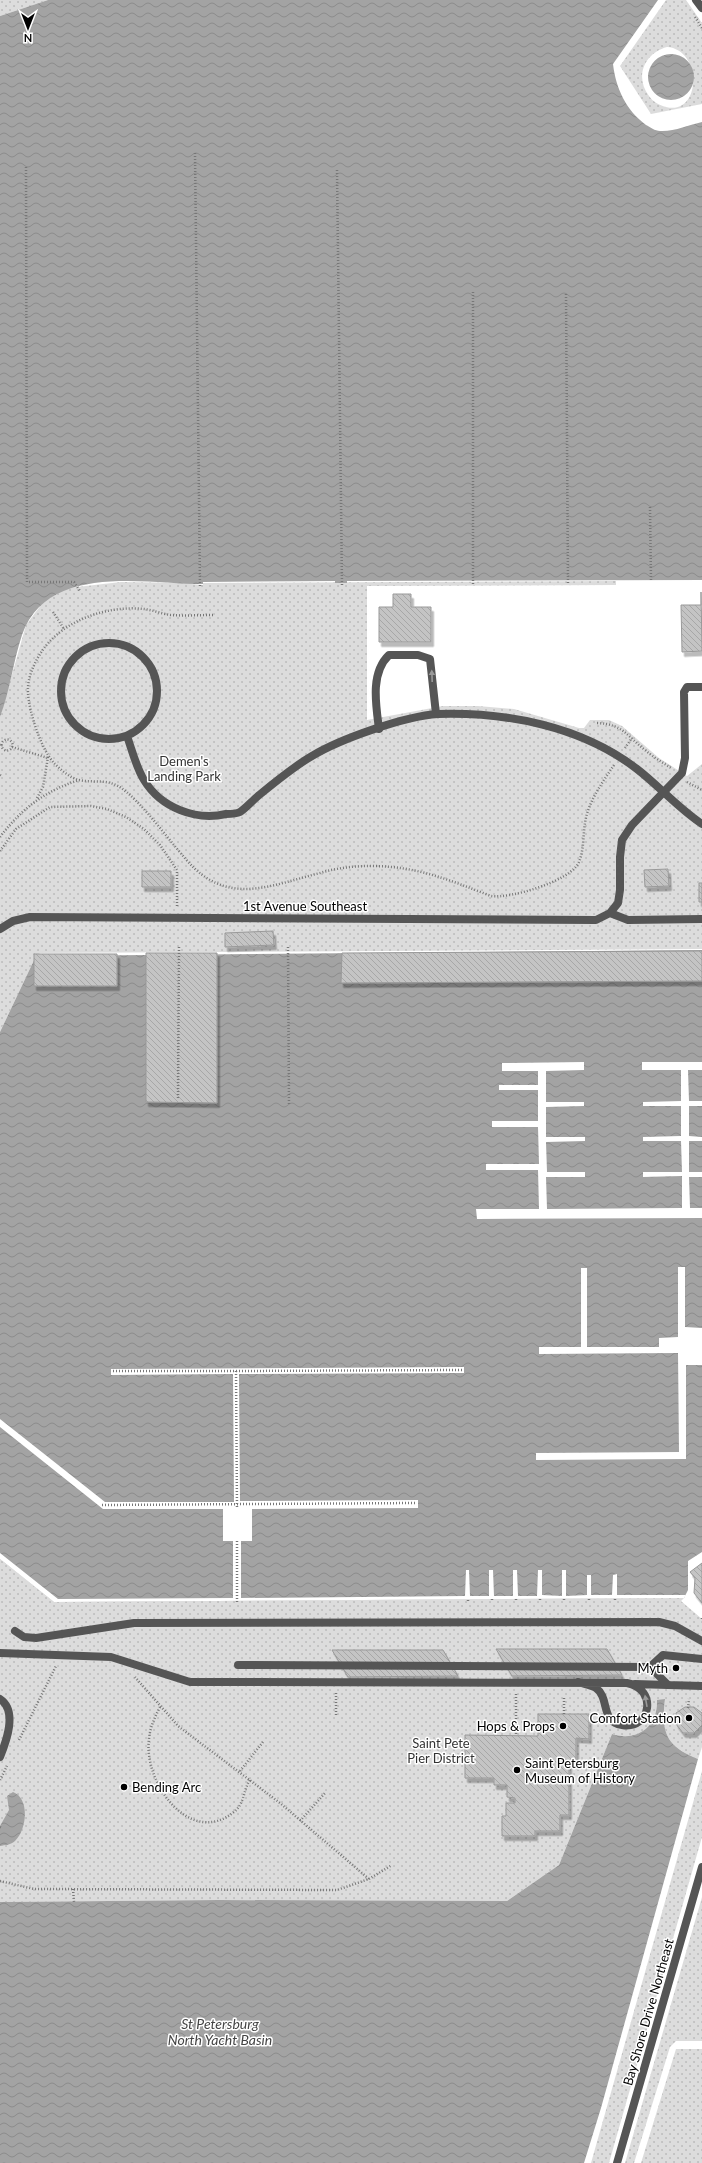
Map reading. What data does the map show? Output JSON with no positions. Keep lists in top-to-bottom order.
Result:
{
  "streets": {
    "street": ["1st Avenue Southeast", "Bay Shore Drive Northeast"]
  },
  "water": ["St Petersburg North Yacht Basin"],
  "parks": ["Demen's Landing Park", "Saint Pete Pier District"],
  "places": [
    "Myth",
    "Comfort Station",
    "Hops & Props",
    "Saint Petersburg Museum of History",
    "Bending Arc"
  ],
  "north": "bottom"
}
